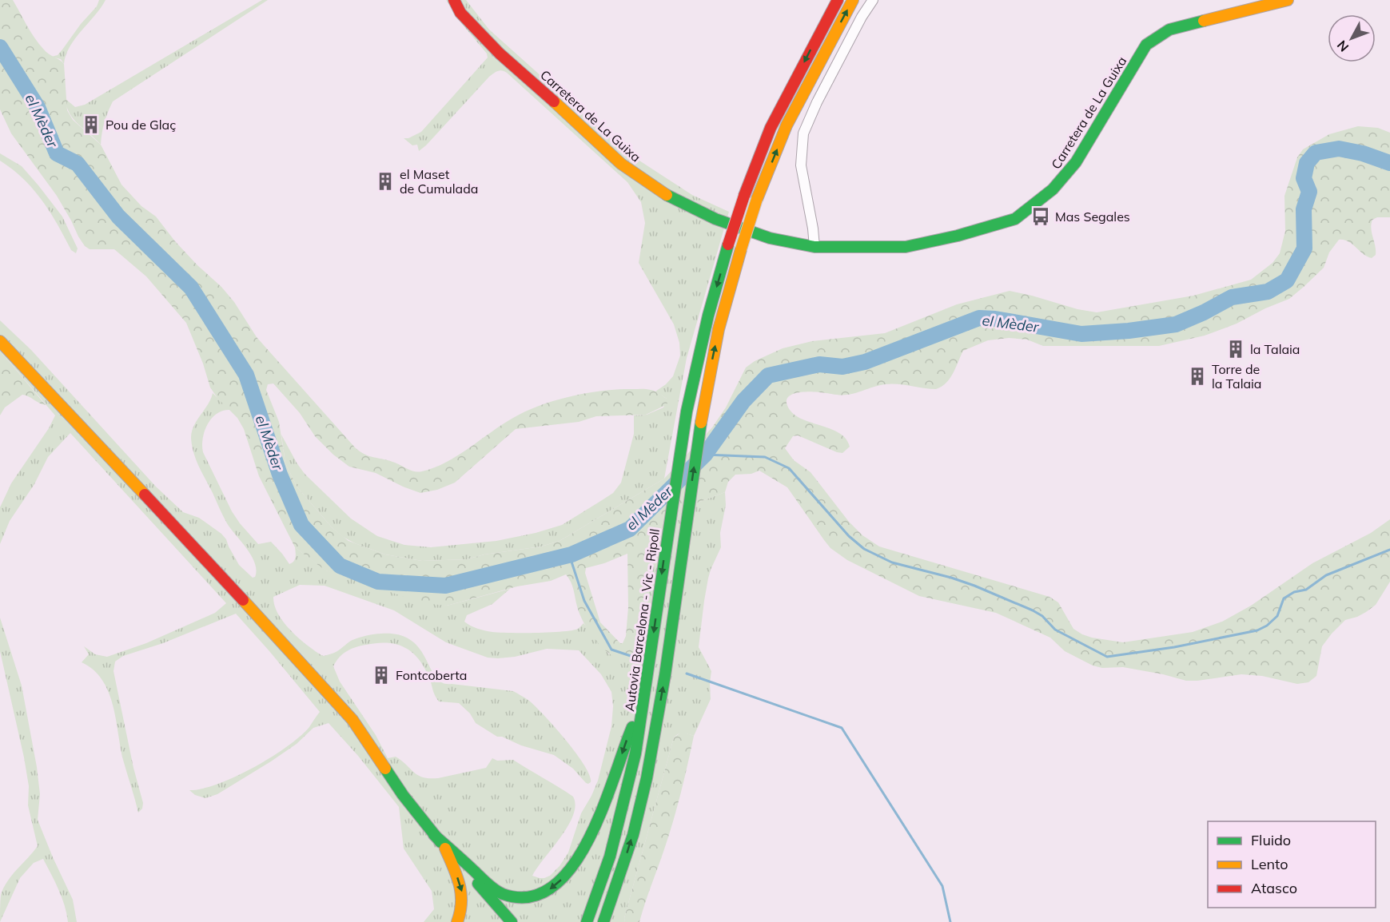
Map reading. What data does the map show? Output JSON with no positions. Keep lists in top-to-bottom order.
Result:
{
  "streets": {
    "main road": ["Carretera de La Guixa", "Autovia Barcelona - Vic - Ripoll"]
  },
  "water": ["el Mèder"],
  "places": {
    "building": [
      "Pou de Glaç",
      "el Maset de Cumulada",
      "la Talaia",
      "Torre de la Talaia",
      "Fontcoberta"
    ],
    "bus stop": ["Mas Segales"]
  },
  "legend": ["Fluido", "Lento", "Atasco"],
  "north": "bottom left"
}
